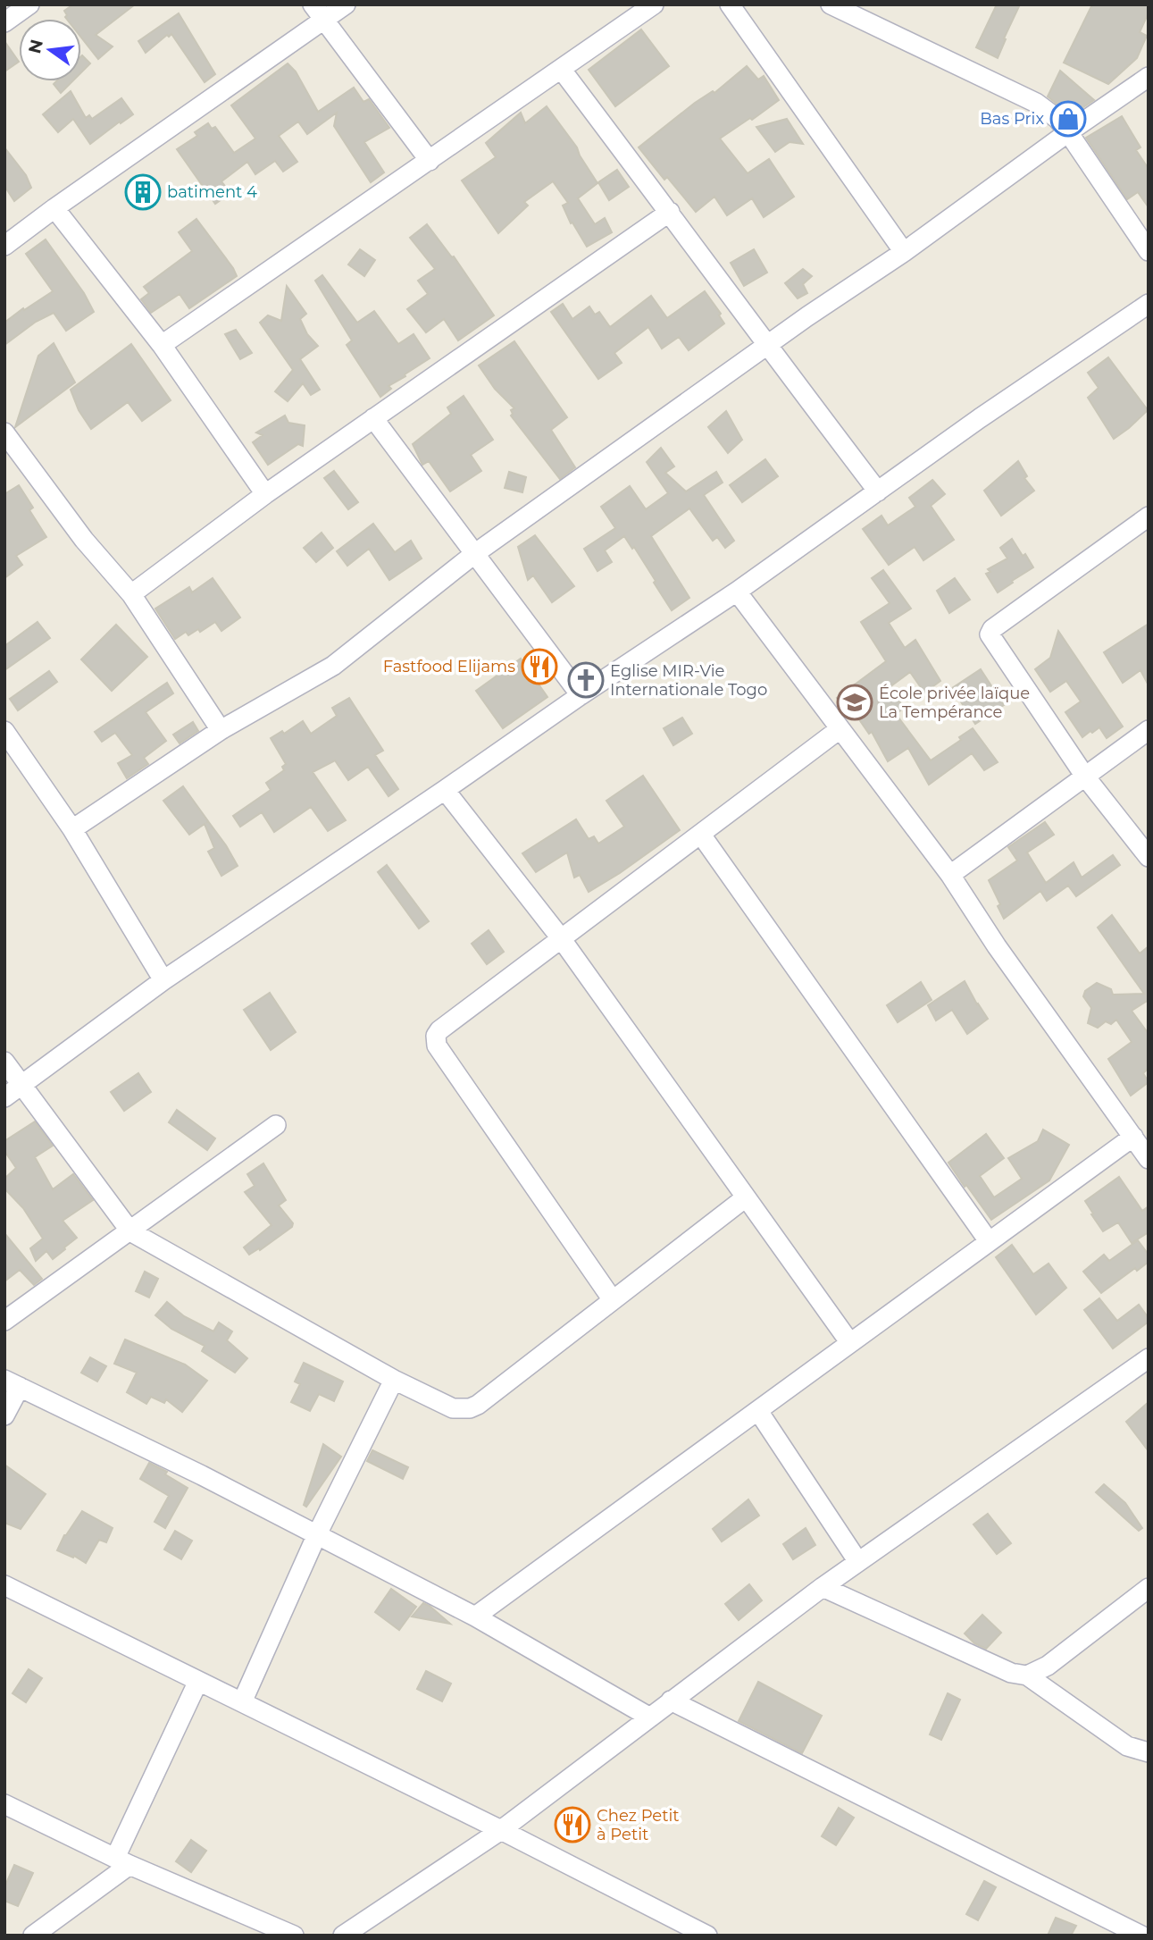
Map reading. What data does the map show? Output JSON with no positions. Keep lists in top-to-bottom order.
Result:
{
  "places": {
    "shop": ["Bas Prix"],
    "building": ["batiment 4"],
    "restaurant": ["Fastfood Elijams", "Chez Petit à Petit"],
    "church": ["Eglise MIR-Vie Internationale Togo"],
    "school or university": ["École privée laïque La Tempérance"]
  },
  "north": "left"
}
